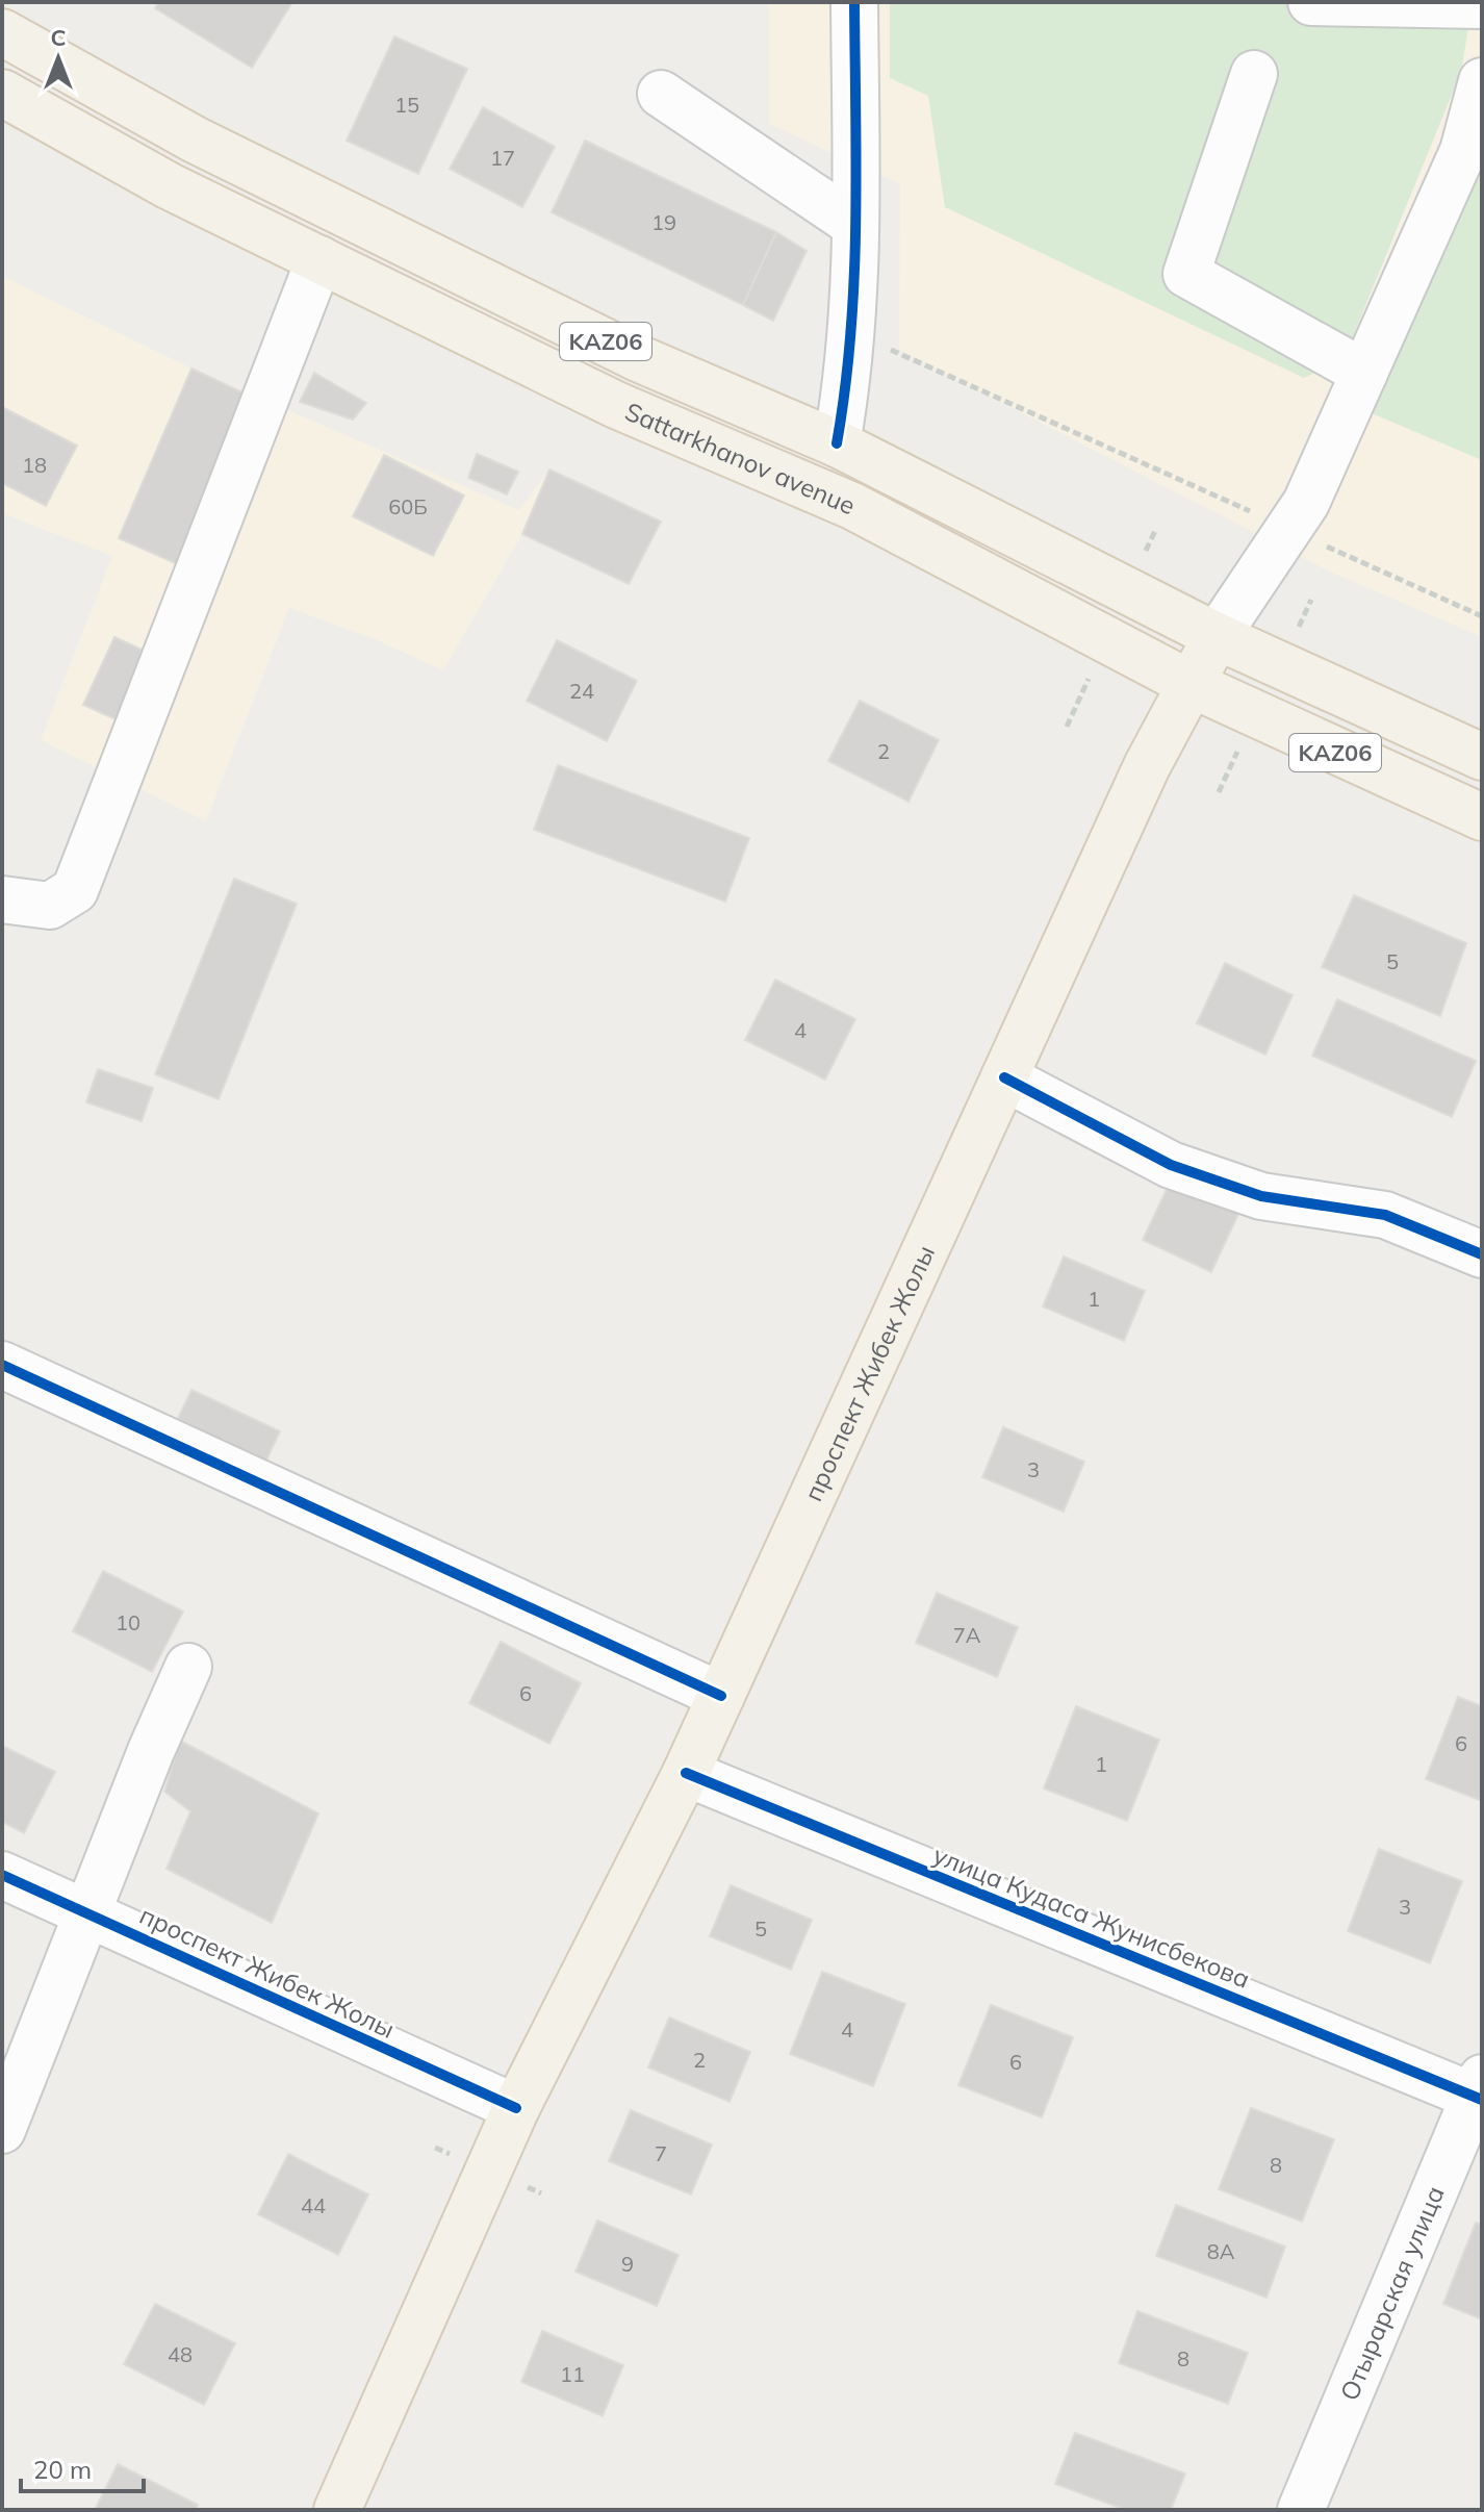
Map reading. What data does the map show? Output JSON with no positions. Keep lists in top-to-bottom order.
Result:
{
  "streets": {
    "main road": ["KАZ06", "Sattarkhanov avenue", "проспект Жибек Жолы"],
    "street": ["улица Кудаса Жунисбекова", "Отырарская улица"]
  },
  "crossings": [
    ["Sattarkhanov avenue", "проспект Жибек Жолы"],
    ["проспект Жибек Жолы", "улица Кудаса Жунисбекова"],
    ["улица Кудаса Жунисбекова", "Отырарская улица"]
  ],
  "house_numbers": [
    "15",
    "17",
    "19",
    "18",
    "60Б",
    "24",
    "2",
    "5",
    "4",
    "1",
    "3",
    "10",
    "7A",
    "6",
    "6",
    "1",
    "3",
    "5",
    "4",
    "2",
    "6",
    "7",
    "8",
    "44",
    "8A",
    "9",
    "48",
    "8",
    "11"
  ],
  "scale_bar": "20 m",
  "north": "top"
}
